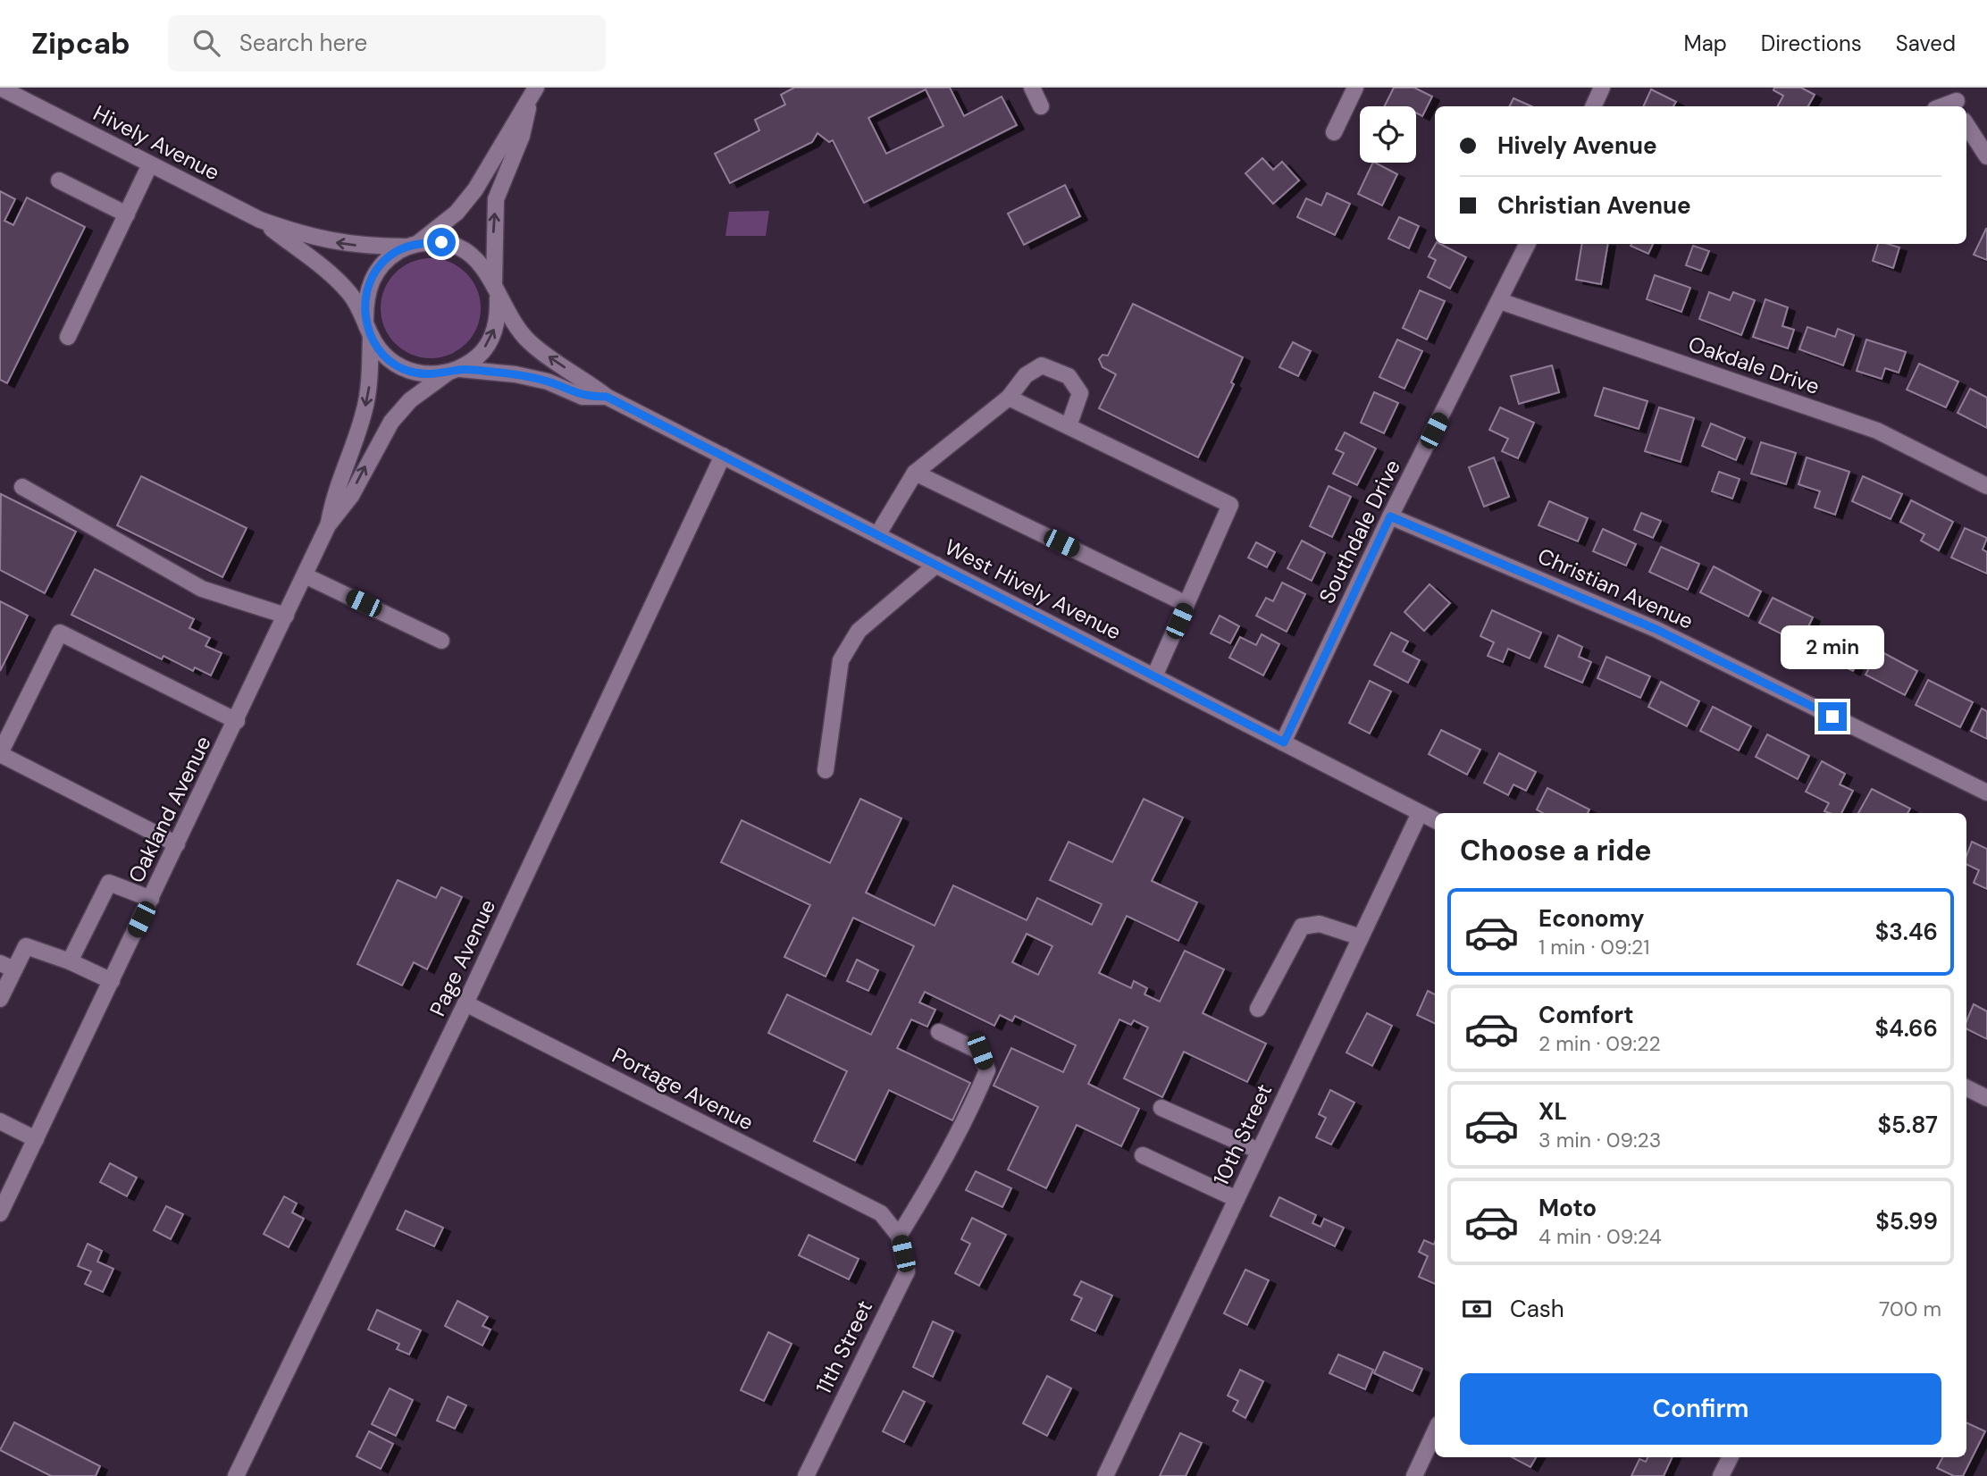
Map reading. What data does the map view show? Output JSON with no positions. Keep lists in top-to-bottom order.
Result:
{
  "streets": {
    "street": [
      "Hively Avenue",
      "Oakdale Drive",
      "Southdale Drive",
      "Christian Avenue",
      "West Hively Avenue",
      "Oakland Avenue",
      "Page Avenue",
      "Portage Avenue",
      "10th Street",
      "11th Street"
    ]
  },
  "crossings": [
    ["Hively Avenue", "West Hively Avenue"],
    ["Hively Avenue", "Oakland Avenue"],
    ["Oakdale Drive", "Southdale Drive"],
    ["Southdale Drive", "Christian Avenue"],
    ["Southdale Drive", "West Hively Avenue"],
    ["West Hively Avenue", "Page Avenue"],
    ["West Hively Avenue", "10th Street"],
    ["Page Avenue", "Portage Avenue"],
    ["Portage Avenue", "11th Street"]
  ],
  "page": {
    "header": "Zipcab",
    "search": "Search here",
    "nav": ["Map", "Directions", "Saved"],
    "banner": ["Hively Avenue", "Christian Avenue"],
    "bubble": "2 min",
    "heading": "Choose a ride",
    "list": [
      {
        "name": "Economy",
        "note": "1 min · 09:21",
        "value": "$3.46"
      },
      {
        "name": "Comfort",
        "note": "2 min · 09:22",
        "value": "$4.66"
      },
      {
        "name": "XL",
        "note": "3 min · 09:23",
        "value": "$5.87"
      },
      {
        "name": "Moto",
        "note": "4 min · 09:24",
        "value": "$5.99"
      }
    ],
    "pay": ["Cash", "700 m"],
    "buttons": "Confirm"
  }
}
